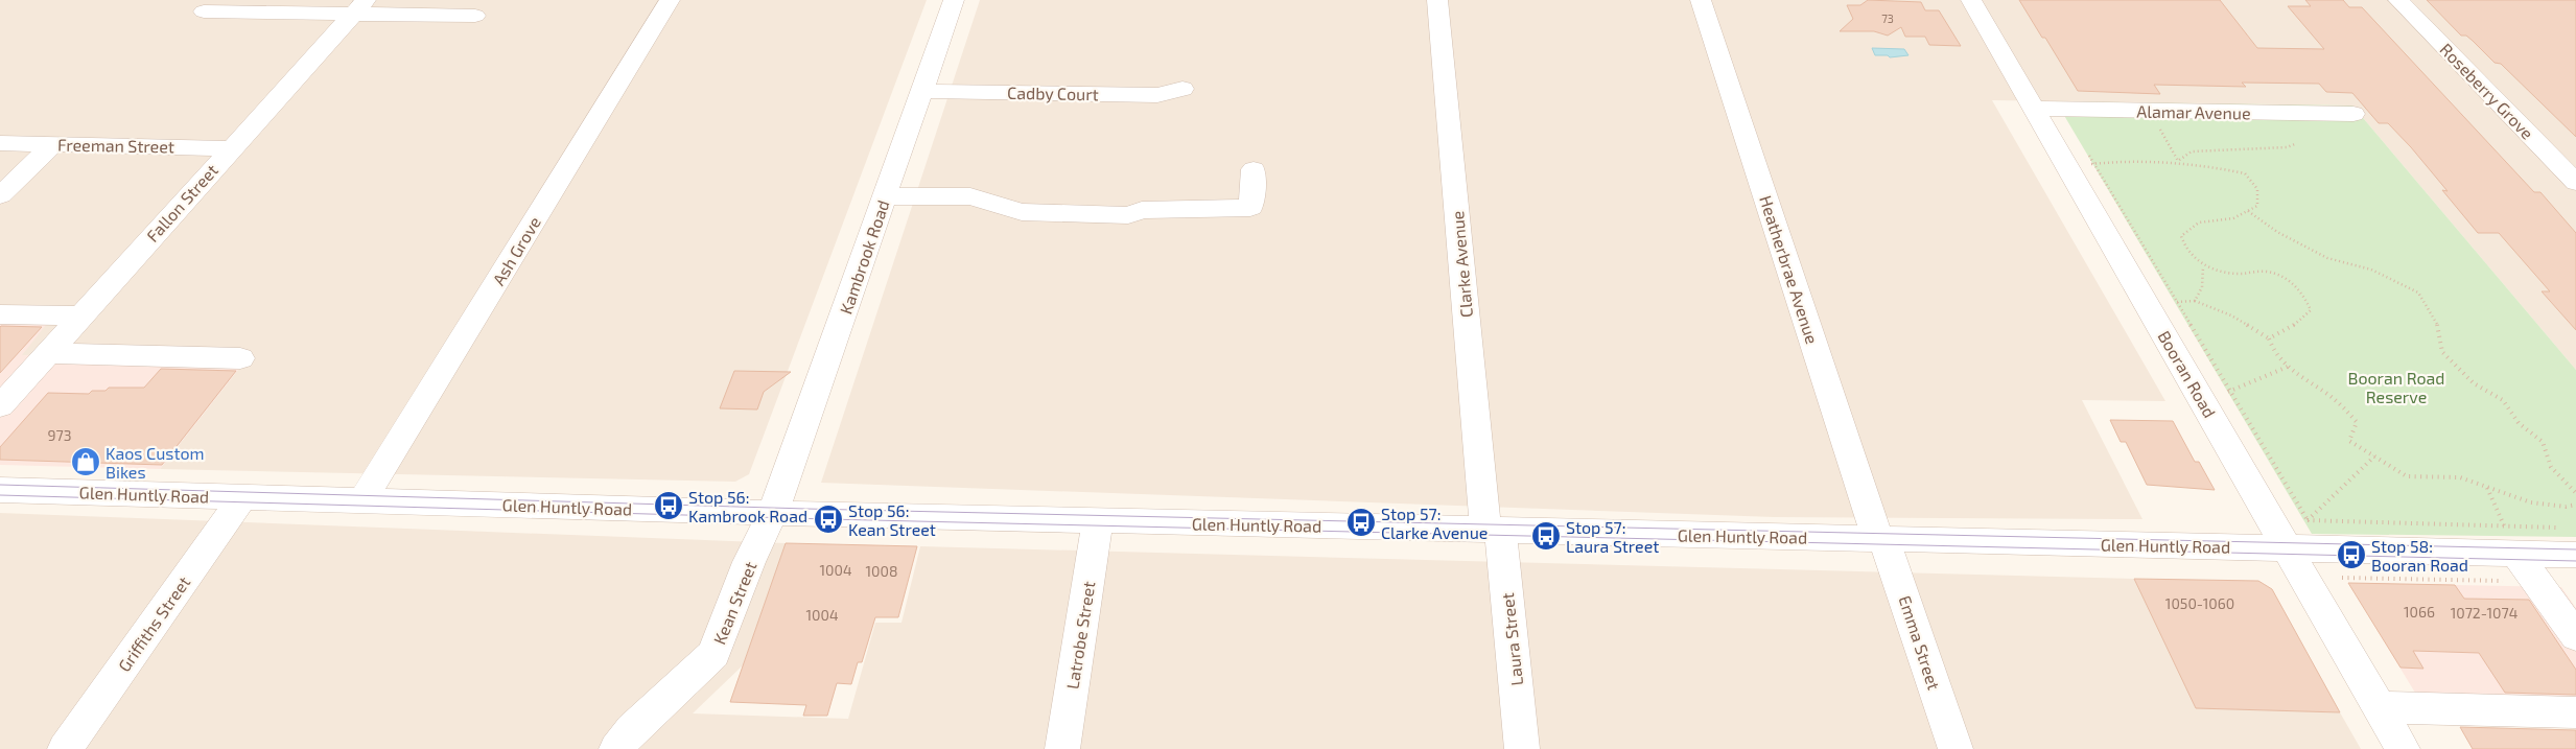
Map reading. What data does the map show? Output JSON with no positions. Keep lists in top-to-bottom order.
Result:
{
  "streets": {
    "street": [
      "Roseberry Grove",
      "Cadby Court",
      "Alamar Avenue",
      "Freeman Street",
      "Fallon Street",
      "Ash Grove",
      "Kambrook Road",
      "Clarke Avenue",
      "Heatherbrae Avenue",
      "Booran Road",
      "Glen Huntly Road",
      "Kean Street",
      "Griffiths Street",
      "Latrobe Street",
      "Laura Street",
      "Emma Street"
    ]
  },
  "crossings": [
    ["Cadby Court", "Kambrook Road"],
    ["Alamar Avenue", "Booran Road"],
    ["Freeman Street", "Fallon Street"],
    ["Ash Grove", "Glen Huntly Road"],
    ["Kambrook Road", "Glen Huntly Road"],
    ["Kambrook Road", "Kean Street"],
    ["Clarke Avenue", "Glen Huntly Road"],
    ["Clarke Avenue", "Laura Street"],
    ["Heatherbrae Avenue", "Glen Huntly Road"],
    ["Heatherbrae Avenue", "Emma Street"],
    ["Booran Road", "Glen Huntly Road"],
    ["Glen Huntly Road", "Kean Street"],
    ["Glen Huntly Road", "Griffiths Street"],
    ["Glen Huntly Road", "Latrobe Street"],
    ["Glen Huntly Road", "Laura Street"],
    ["Glen Huntly Road", "Emma Street"]
  ],
  "parks": ["Booran Road Reserve"],
  "places": {
    "shop": ["Kaos Custom Bikes"],
    "bus stop": [
      "Stop 56: Kambrook Road",
      "Stop 56: Kean Street",
      "Stop 57: Clarke Avenue",
      "Stop 57: Laura Street",
      "Stop 58: Booran Road"
    ]
  },
  "house_numbers": [
    "73",
    "973",
    "1004",
    "1008",
    "1050-1060",
    "1066",
    "1072-1074",
    "1004"
  ]
}
